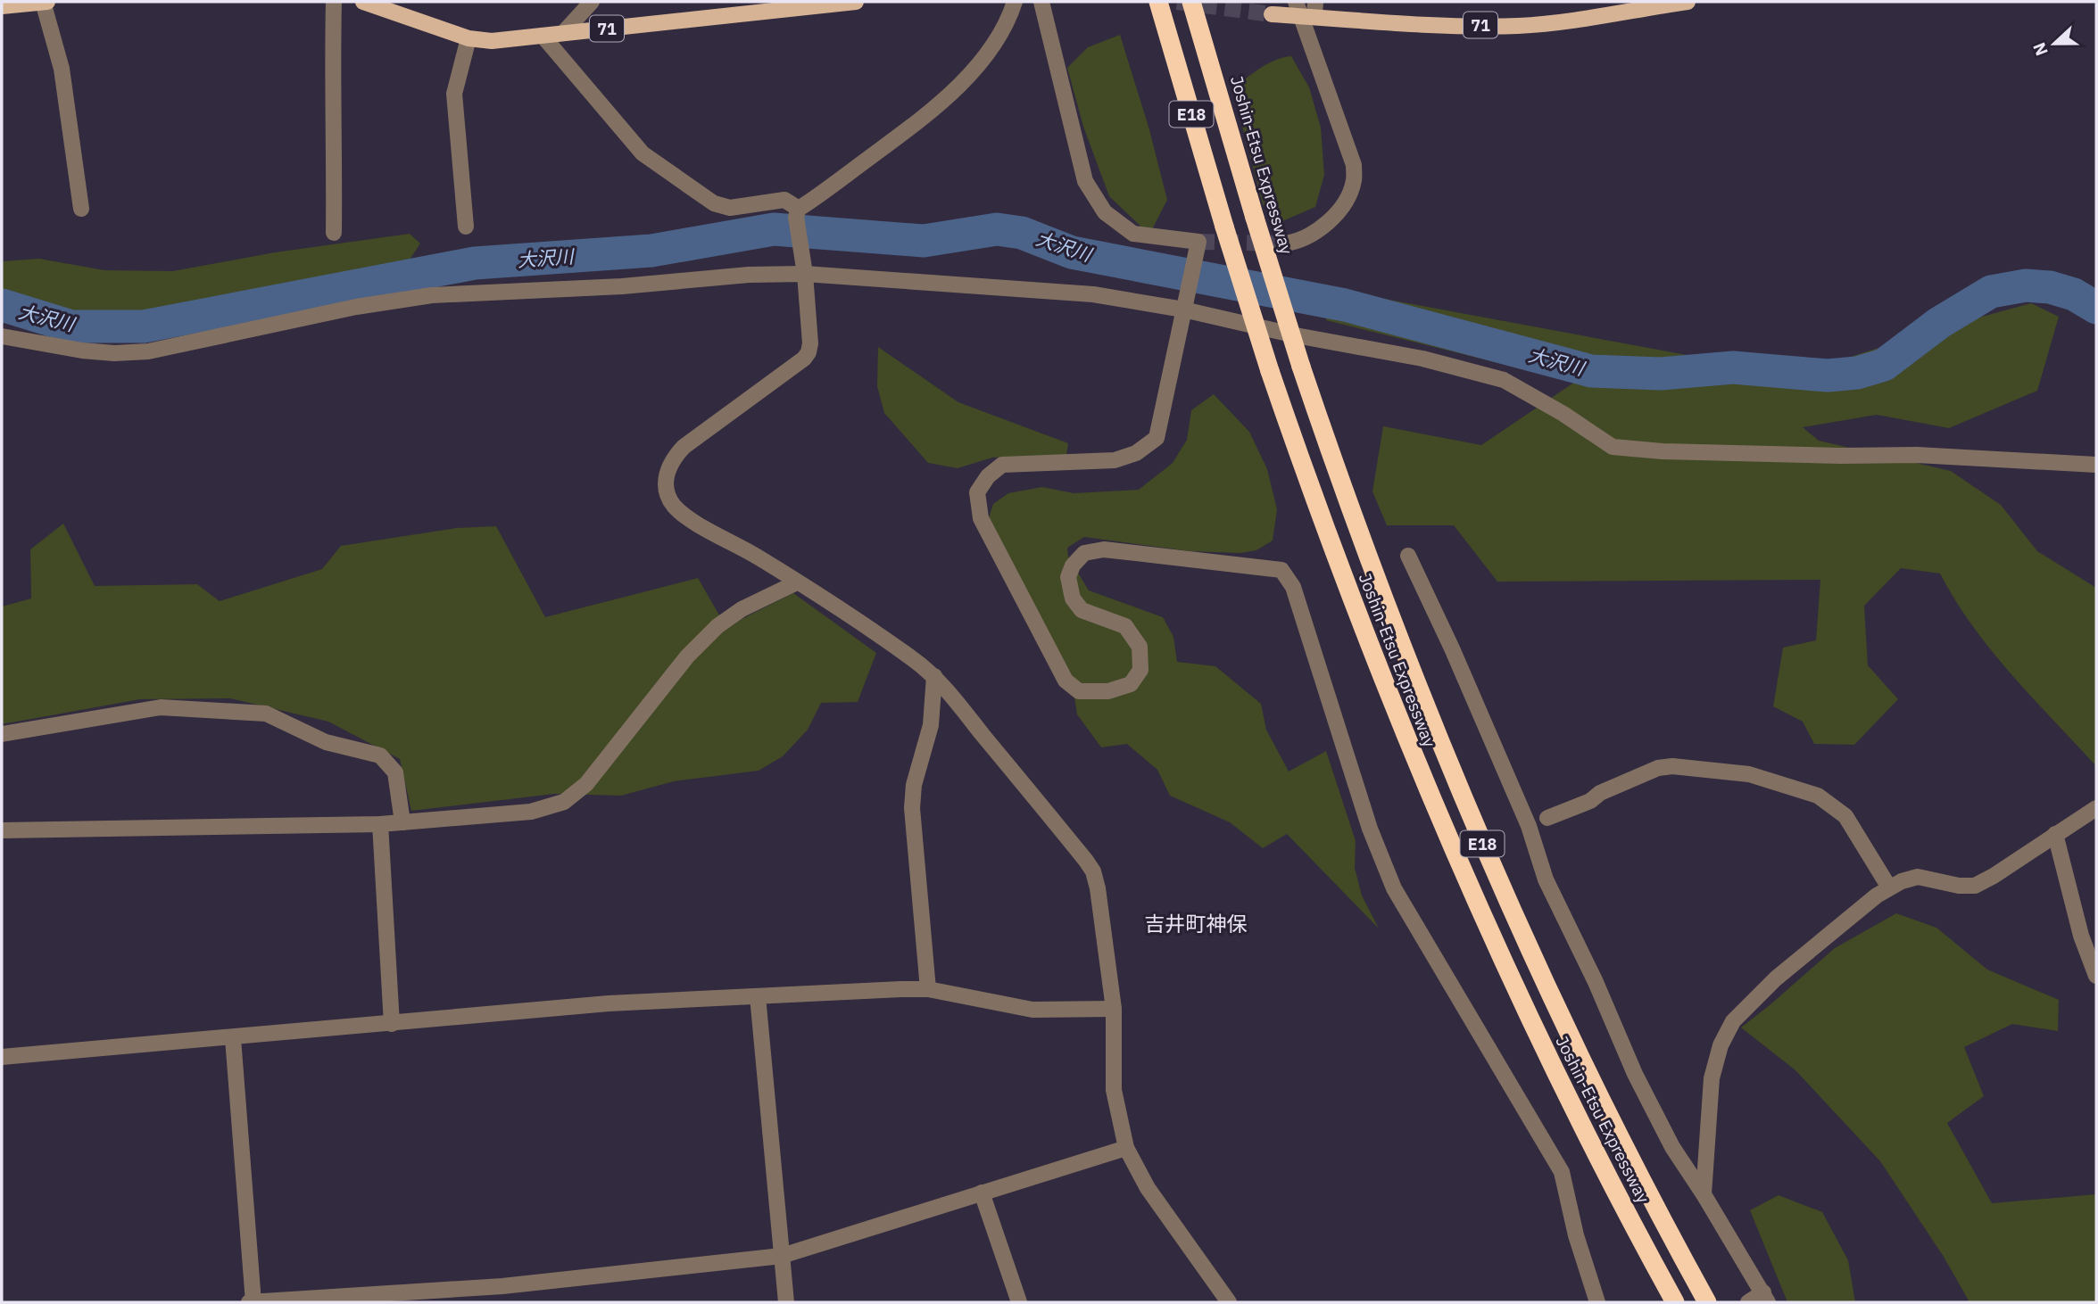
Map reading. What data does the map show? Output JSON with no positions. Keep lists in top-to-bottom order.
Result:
{
  "streets": {
    "highway": ["E18", "Joshin-Etsu Expressway"],
    "main road": ["71"]
  },
  "districts": ["吉井町神保"],
  "water": ["大沢川"],
  "north": "left"
}
